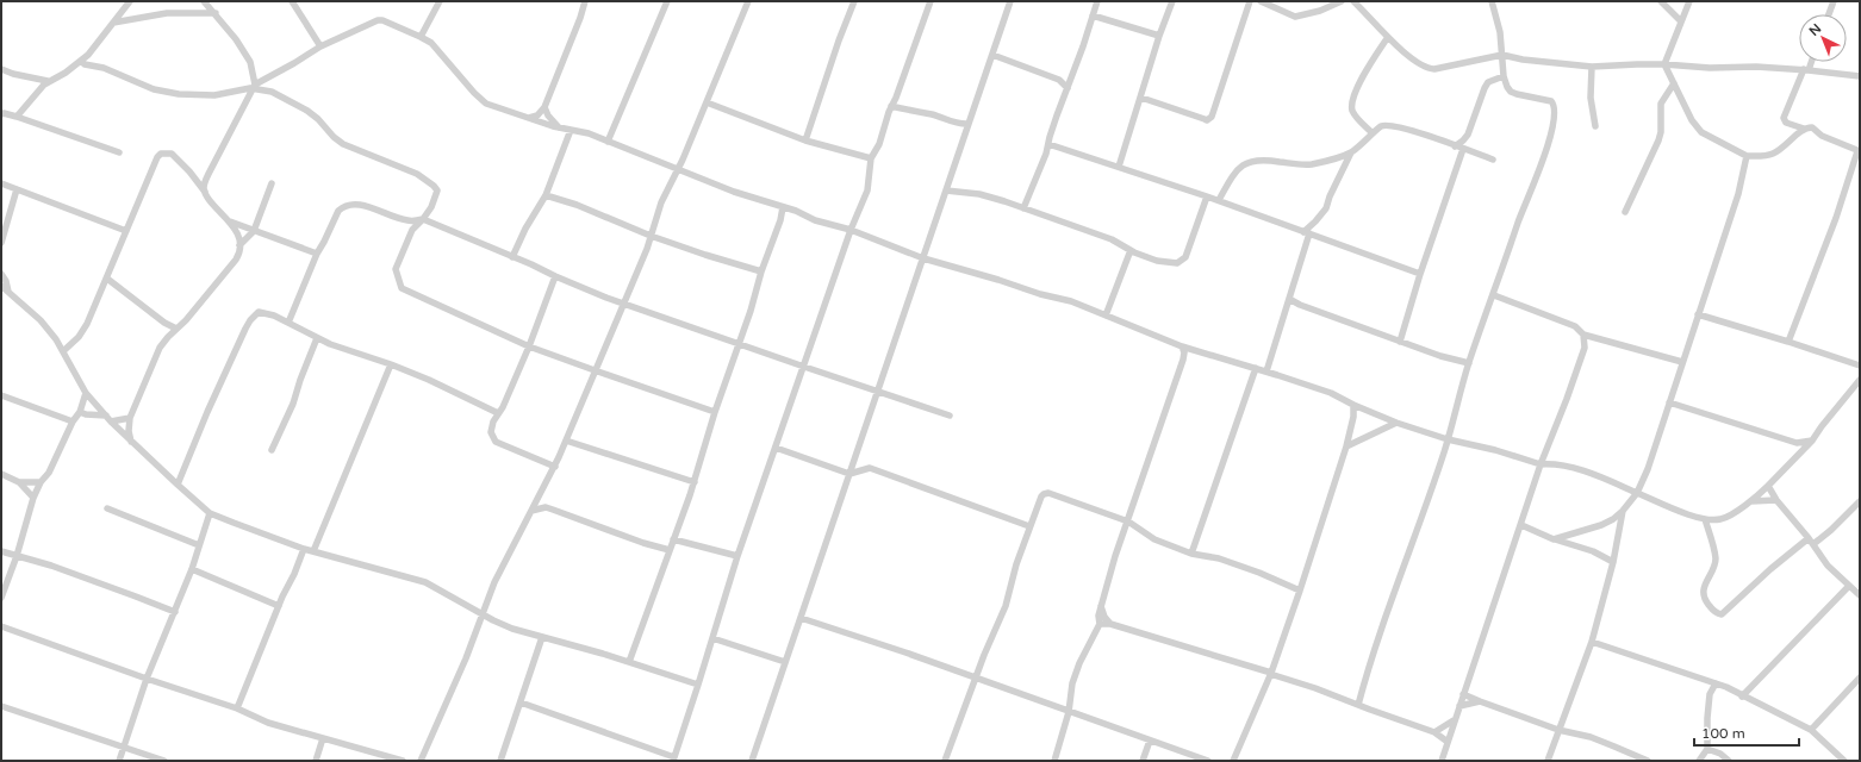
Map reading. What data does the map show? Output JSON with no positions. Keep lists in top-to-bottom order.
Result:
{
  "scale_bar": "100 m",
  "north": "top left"
}
